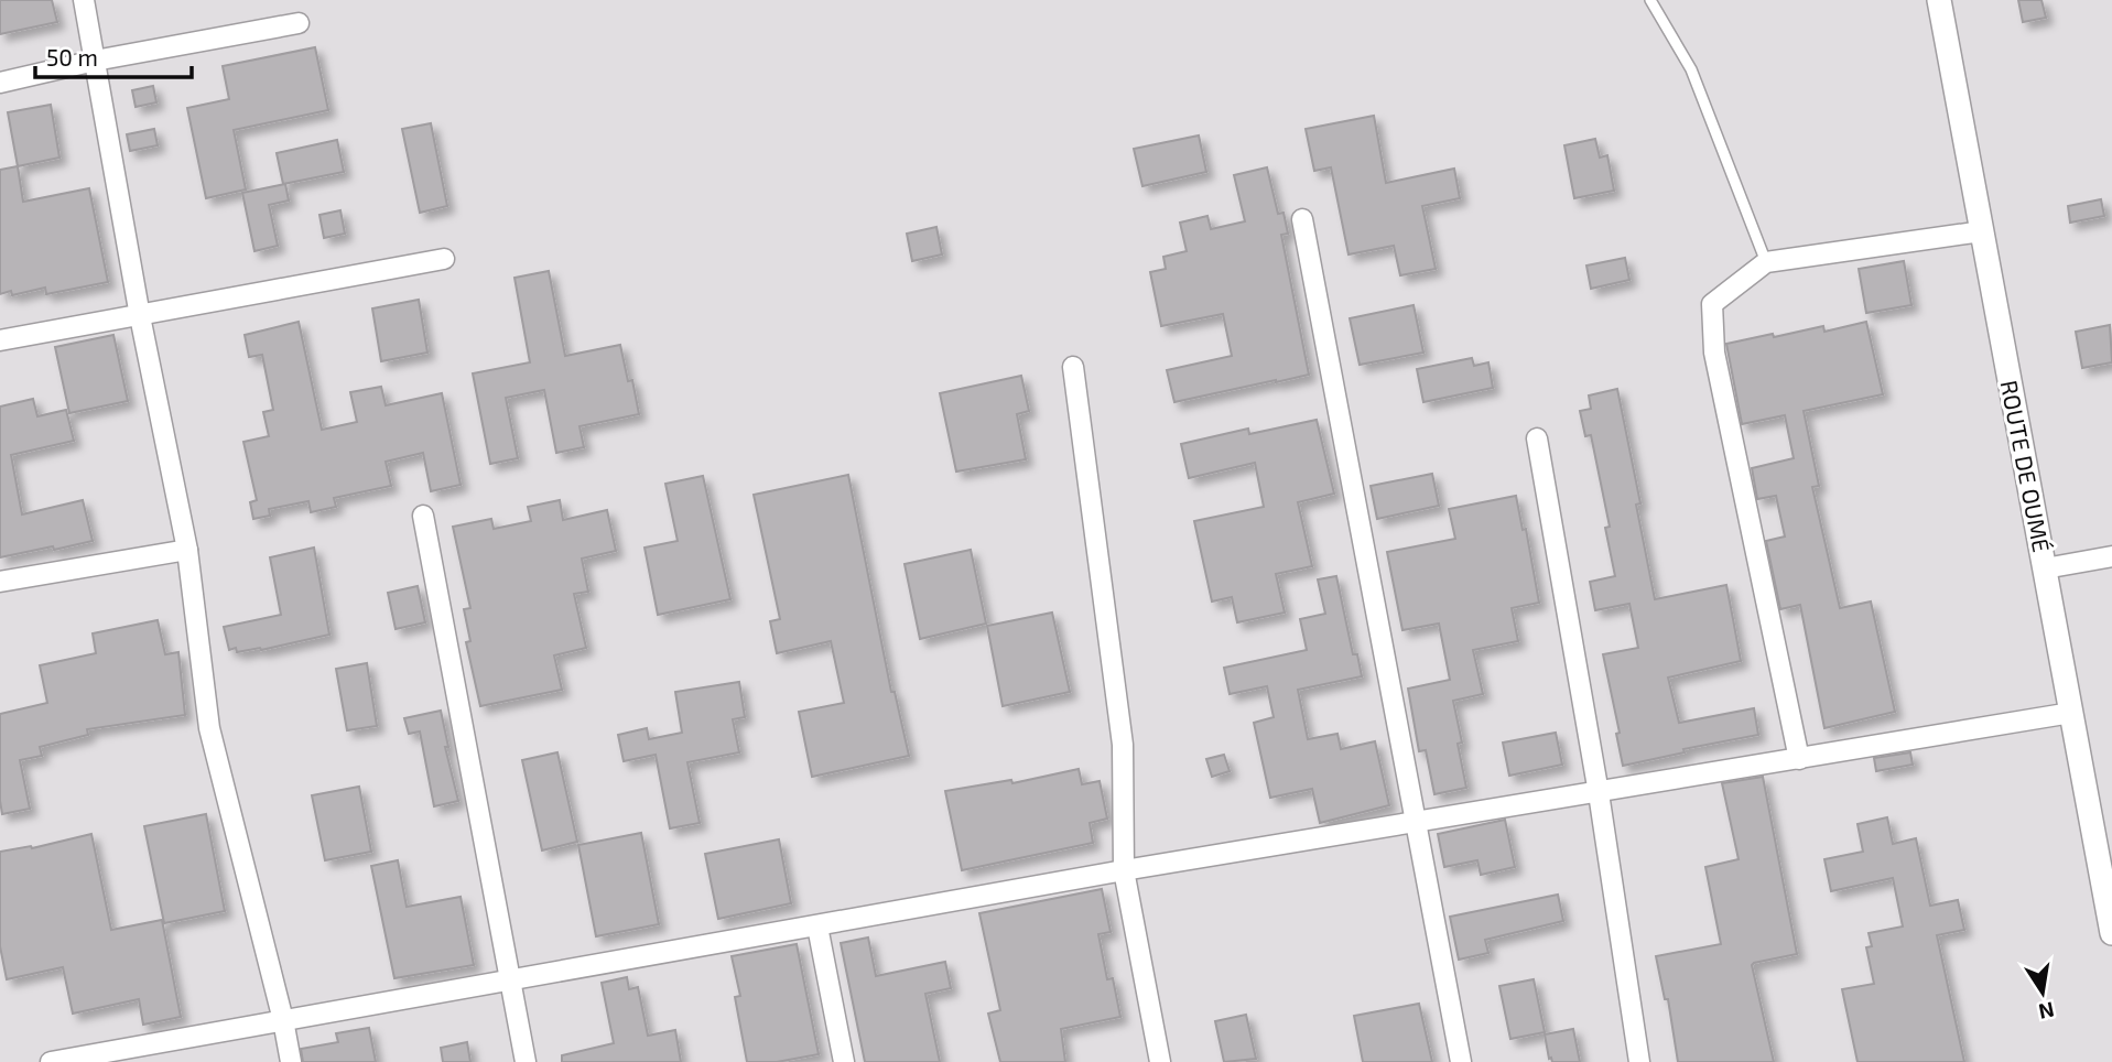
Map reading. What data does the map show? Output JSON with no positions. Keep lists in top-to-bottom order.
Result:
{
  "streets": {
    "street": ["ROUTE DE OUMÉ"]
  },
  "scale_bar": "50 m",
  "north": "bottom"
}
